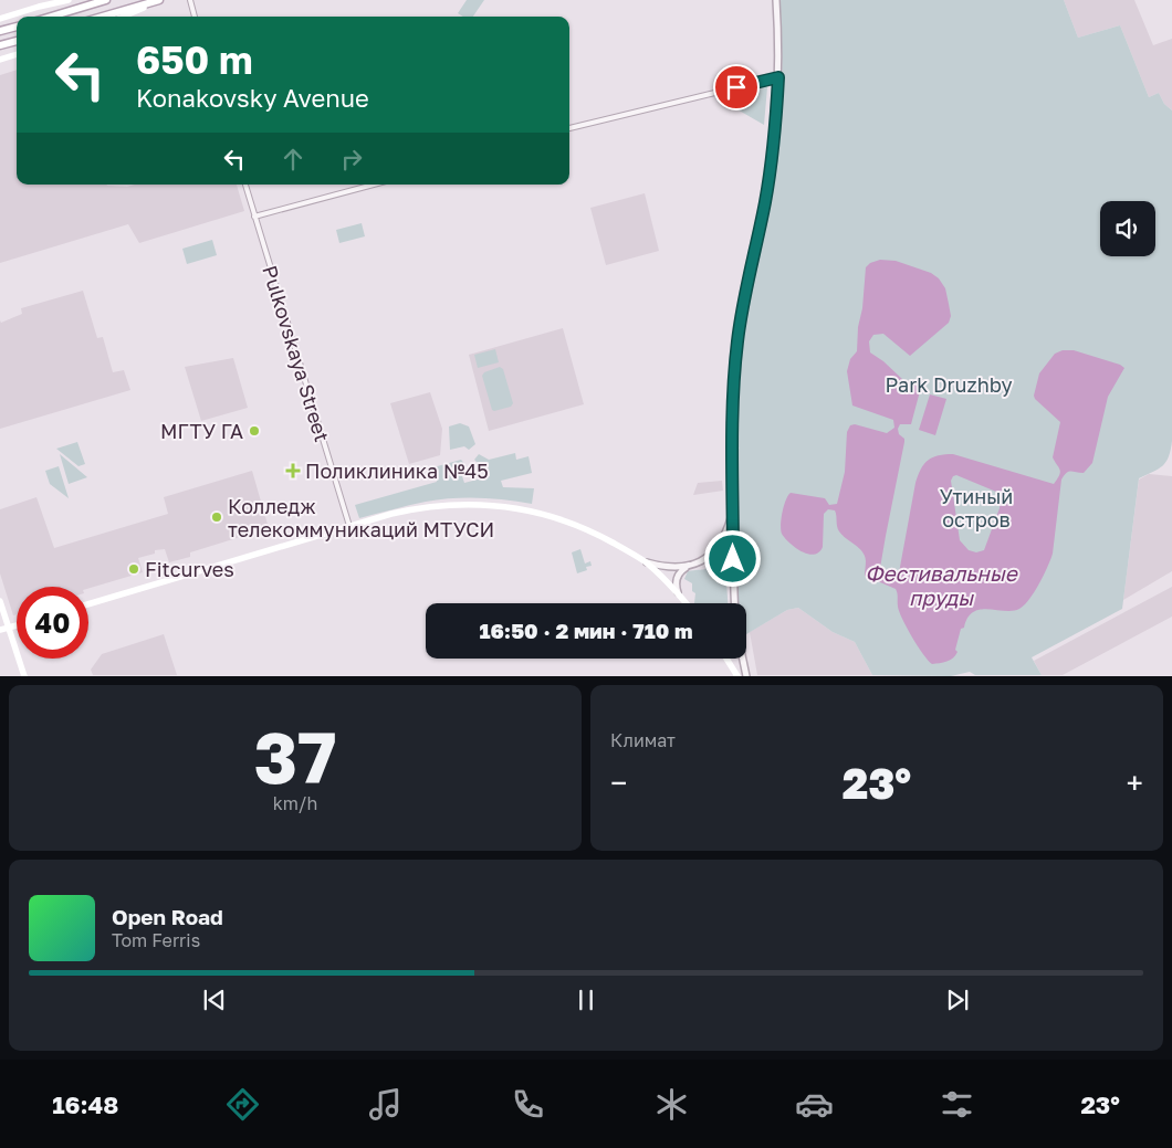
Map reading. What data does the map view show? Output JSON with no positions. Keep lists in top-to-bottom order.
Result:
{
  "streets": {
    "street": ["Pulkovskaya Street"]
  },
  "water": ["Фестивальные пруды"],
  "parks": ["Park Druzhby", "Утиный остров"],
  "places": {
    "other": ["МГТУ ГА", "Колледж телекоммуникаций МТУСИ", "Fitcurves"],
    "health": ["Поликлиника №45"]
  },
  "page": {
    "turn": ["650 m", "Konakovsky Avenue"],
    "limit": "40",
    "trip": "16:50 · 2 мин · 710 m",
    "tile": [
      ["37", "km/h"],
      "Климат"
    ],
    "heat": ["−", "23°", "+"],
    "song": ["Open Road", "Tom Ferris"],
    "tabs": ["16:48", "23°"]
  }
}
